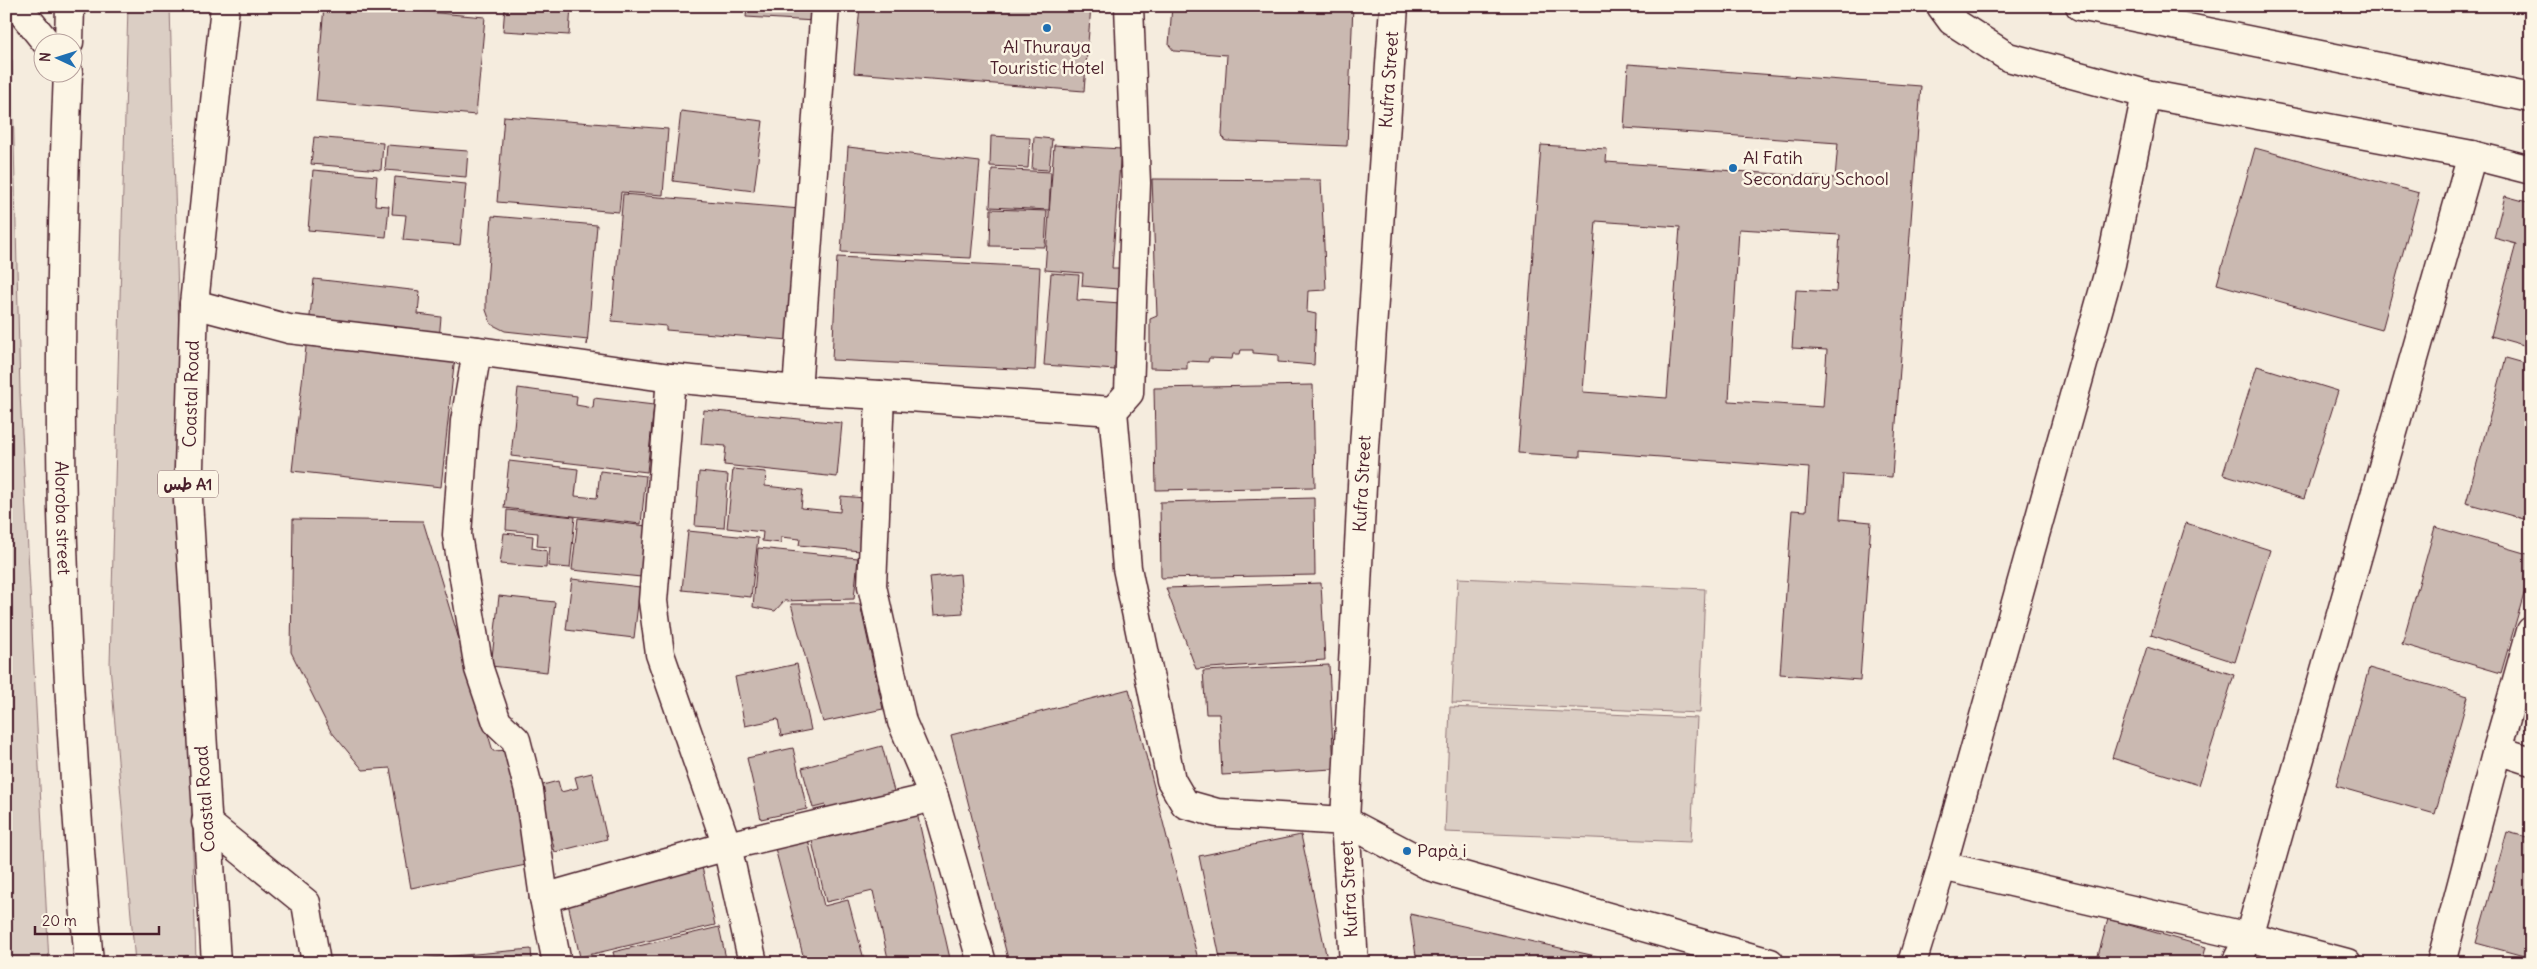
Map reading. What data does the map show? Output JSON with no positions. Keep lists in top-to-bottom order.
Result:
{
  "streets": {
    "main road": [
      "Kufra Street",
      "Coastal Road",
      "طس A1",
      "Aloroba street"
    ]
  },
  "places": ["Al Thuraya Touristic Hotel", "Al Fatih Secondary School", "Papà i"],
  "scale_bar": "20 m",
  "north": "left"
}
